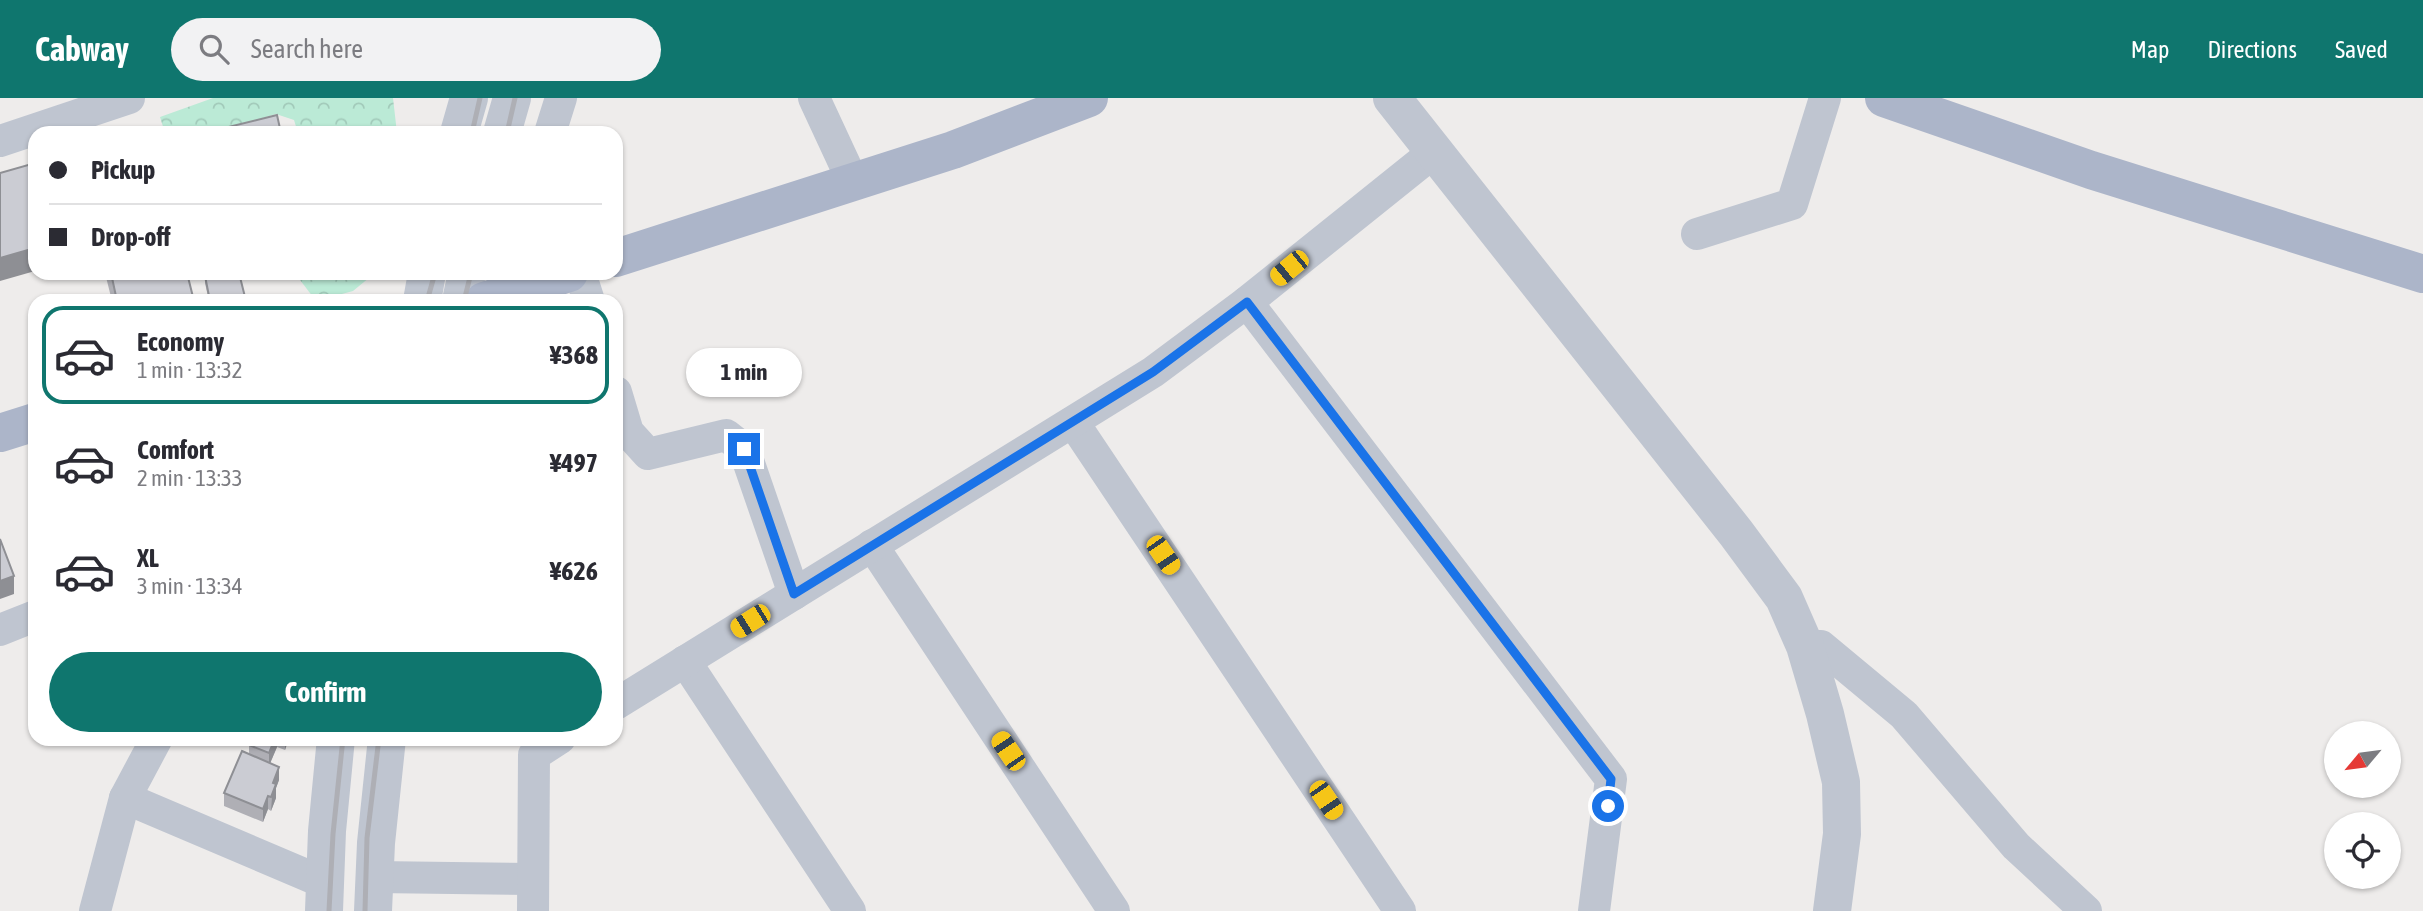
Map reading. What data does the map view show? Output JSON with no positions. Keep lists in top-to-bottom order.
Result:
{
  "north": "bottom left",
  "page": {
    "header": "Cabway",
    "search": "Search here",
    "nav": ["Map", "Directions", "Saved"],
    "banner": ["Pickup", "Drop-off"],
    "list": [
      {
        "name": "Economy",
        "note": "1 min · 13:32",
        "value": "¥368"
      },
      {
        "name": "Comfort",
        "note": "2 min · 13:33",
        "value": "¥497"
      },
      {
        "name": "XL",
        "note": "3 min · 13:34",
        "value": "¥626"
      }
    ],
    "bubble": "1 min",
    "buttons": "Confirm"
  }
}
